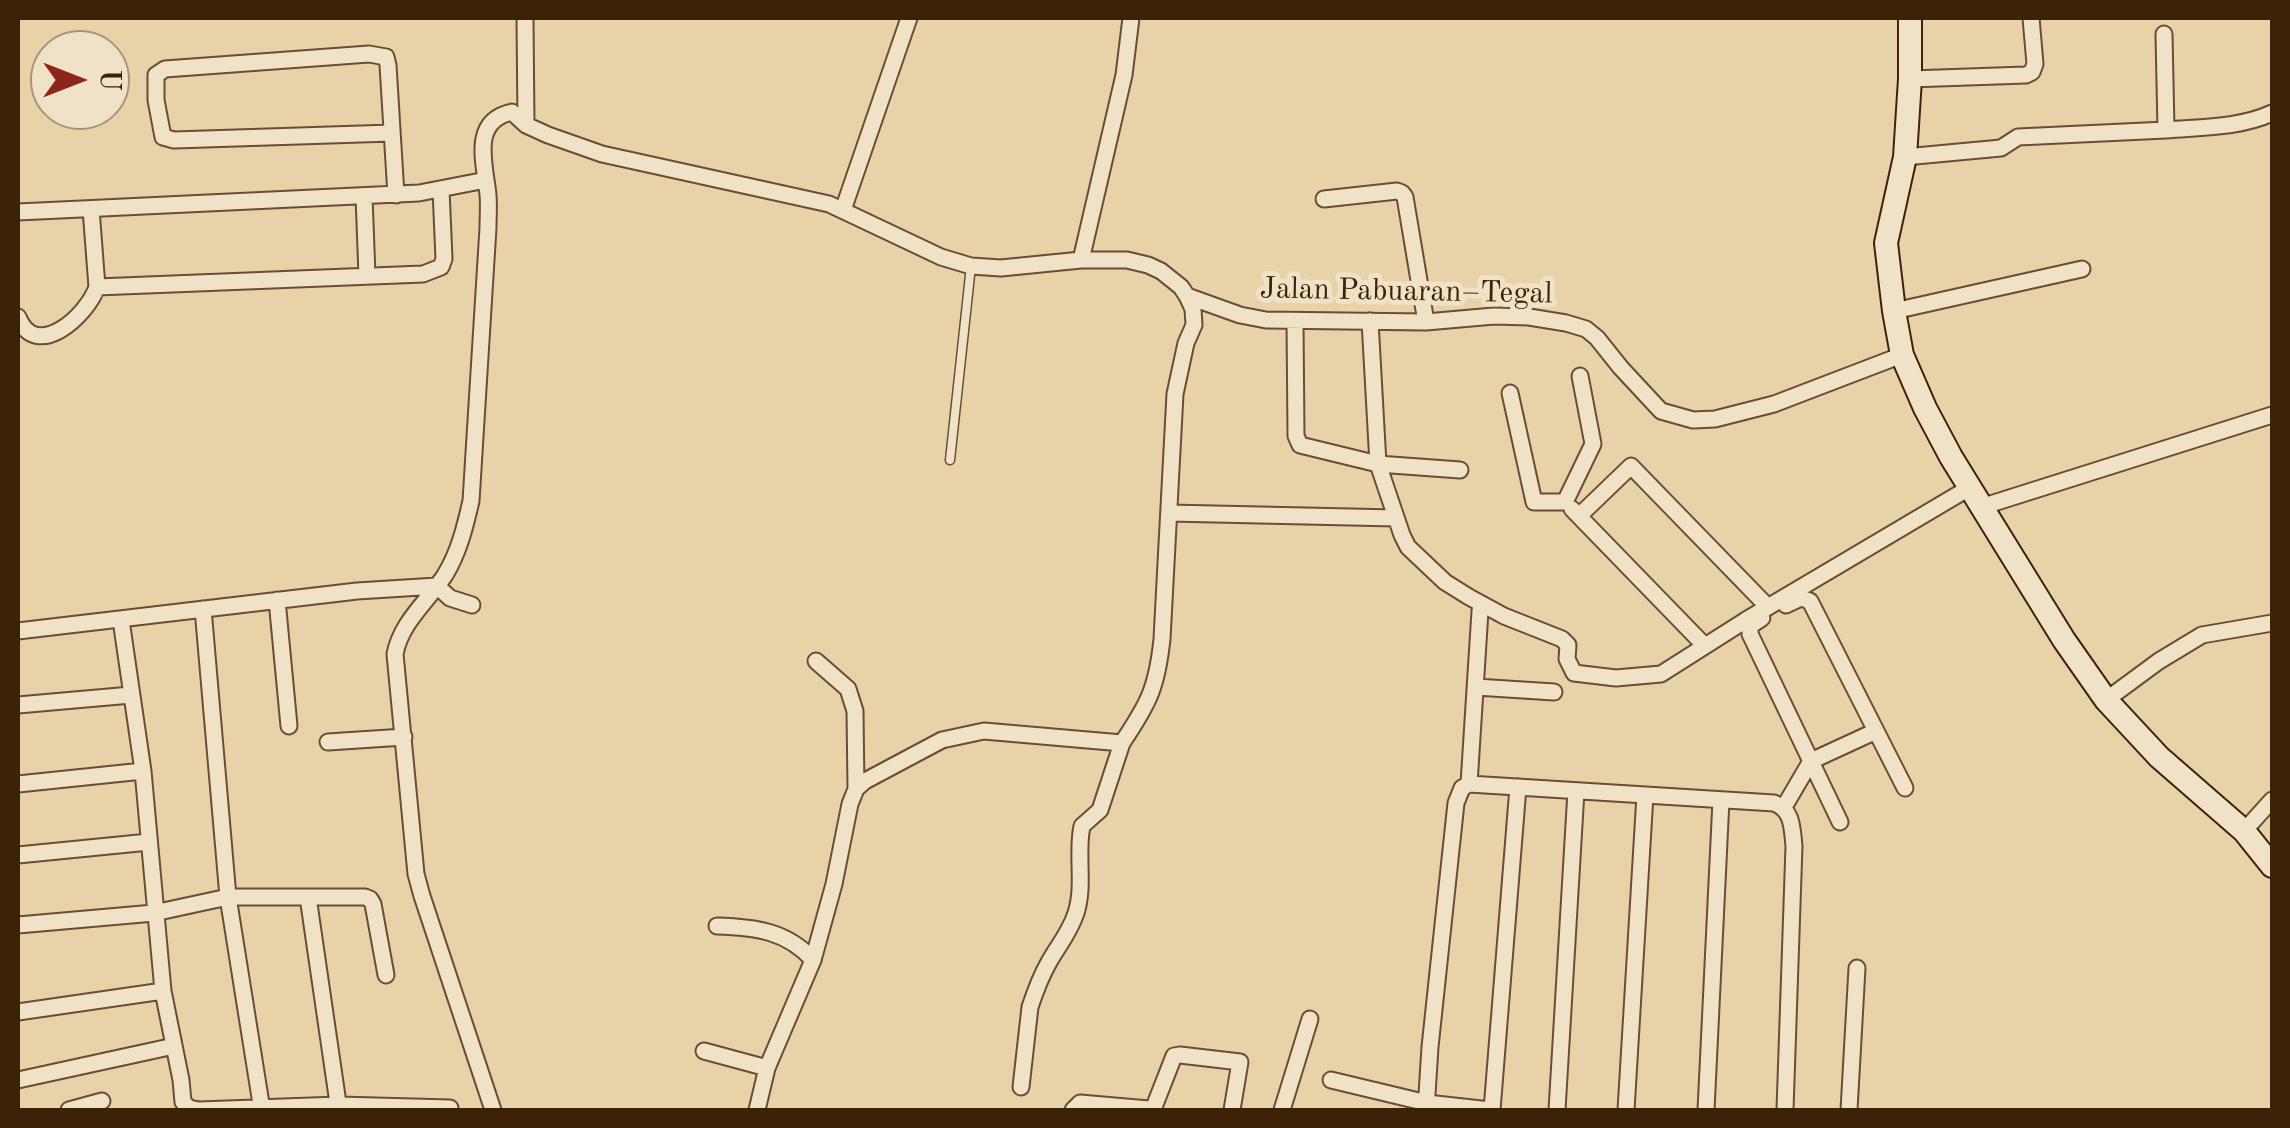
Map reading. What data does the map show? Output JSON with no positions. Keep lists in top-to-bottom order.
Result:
{
  "streets": {
    "street": ["Jalan Pabuaran–Tegal"]
  },
  "north": "right"
}
